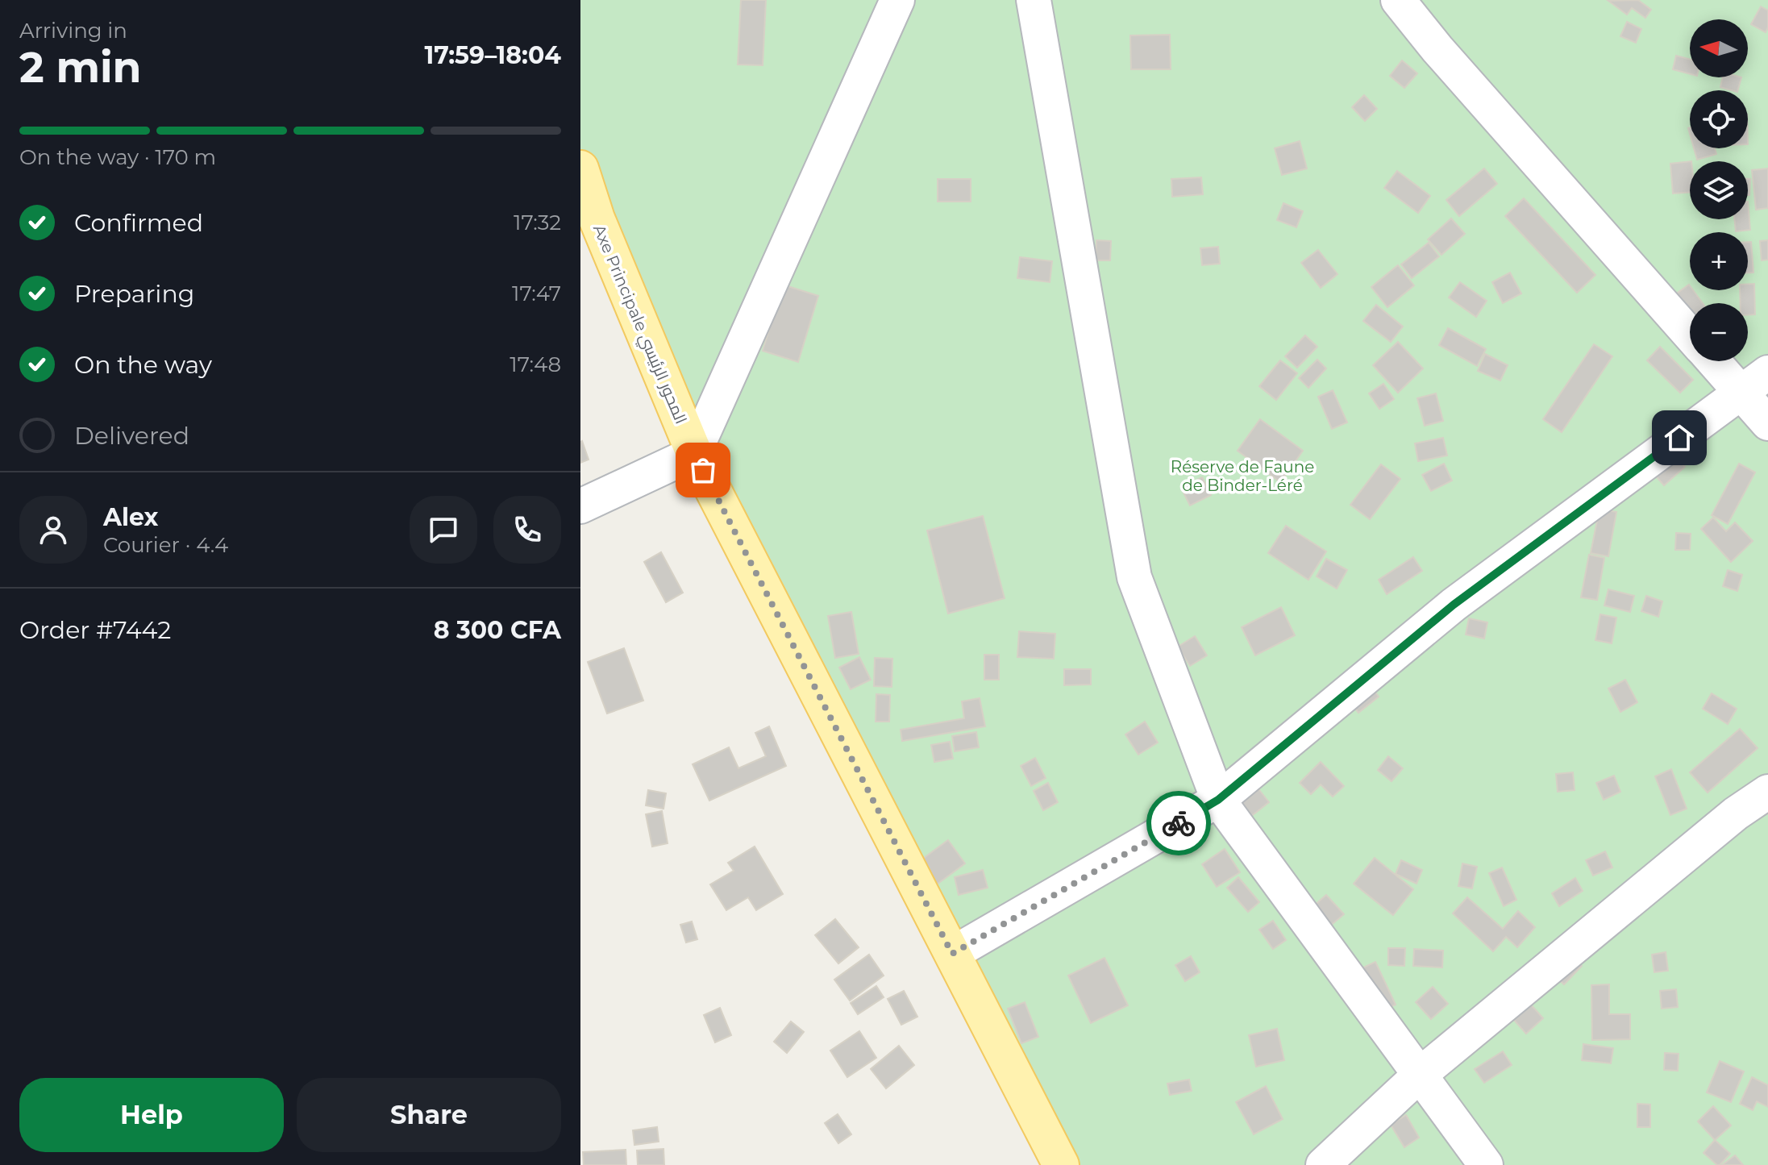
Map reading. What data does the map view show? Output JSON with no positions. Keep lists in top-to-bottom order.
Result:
{
  "streets": {
    "main road": ["Axe Principale المحور الرئيسي"]
  },
  "parks": ["Réserve de Faune de Binder-Léré"],
  "north": "left",
  "page": {
    "heading": ["2 min", "Arriving in", "17:59–18:04"],
    "panel": [
      "Alex",
      "Courier · 4.4",
      "Order #7442",
      "8 300 CFA"
    ],
    "map_buttons": ["+", "−"],
    "bar": "On the way · 170 m",
    "list": [
      ["Confirmed", "17:32"],
      ["Preparing", "17:47"],
      ["On the way", "17:48"],
      "Delivered"
    ],
    "buttons": ["Help", "Share"]
  }
}
